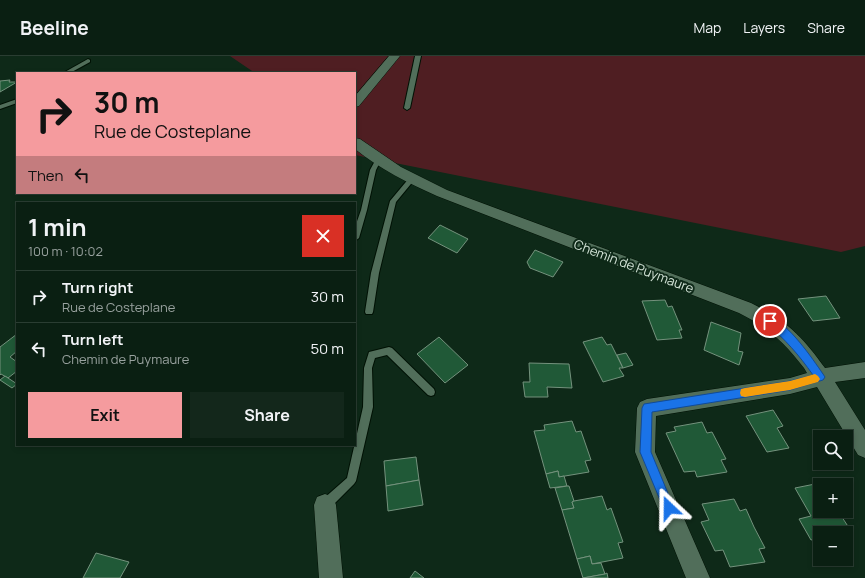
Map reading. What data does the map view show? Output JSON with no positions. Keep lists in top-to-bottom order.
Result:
{
  "streets": {
    "street": ["Chemin de Puymaure"]
  },
  "page": {
    "header": "Beeline",
    "nav": ["Map", "Layers", "Share"],
    "turn": ["30 m", "Rue de Costeplane"],
    "then": "Then",
    "heading": ["1 min", "100 m · 10:02"],
    "list": [
      {
        "name": "Turn right",
        "note": "Rue de Costeplane",
        "value": "30 m"
      },
      {
        "name": "Turn left",
        "note": "Chemin de Puymaure",
        "value": "50 m"
      }
    ],
    "buttons": ["Exit", "Share"],
    "map_buttons": ["+", "−"]
  }
}
